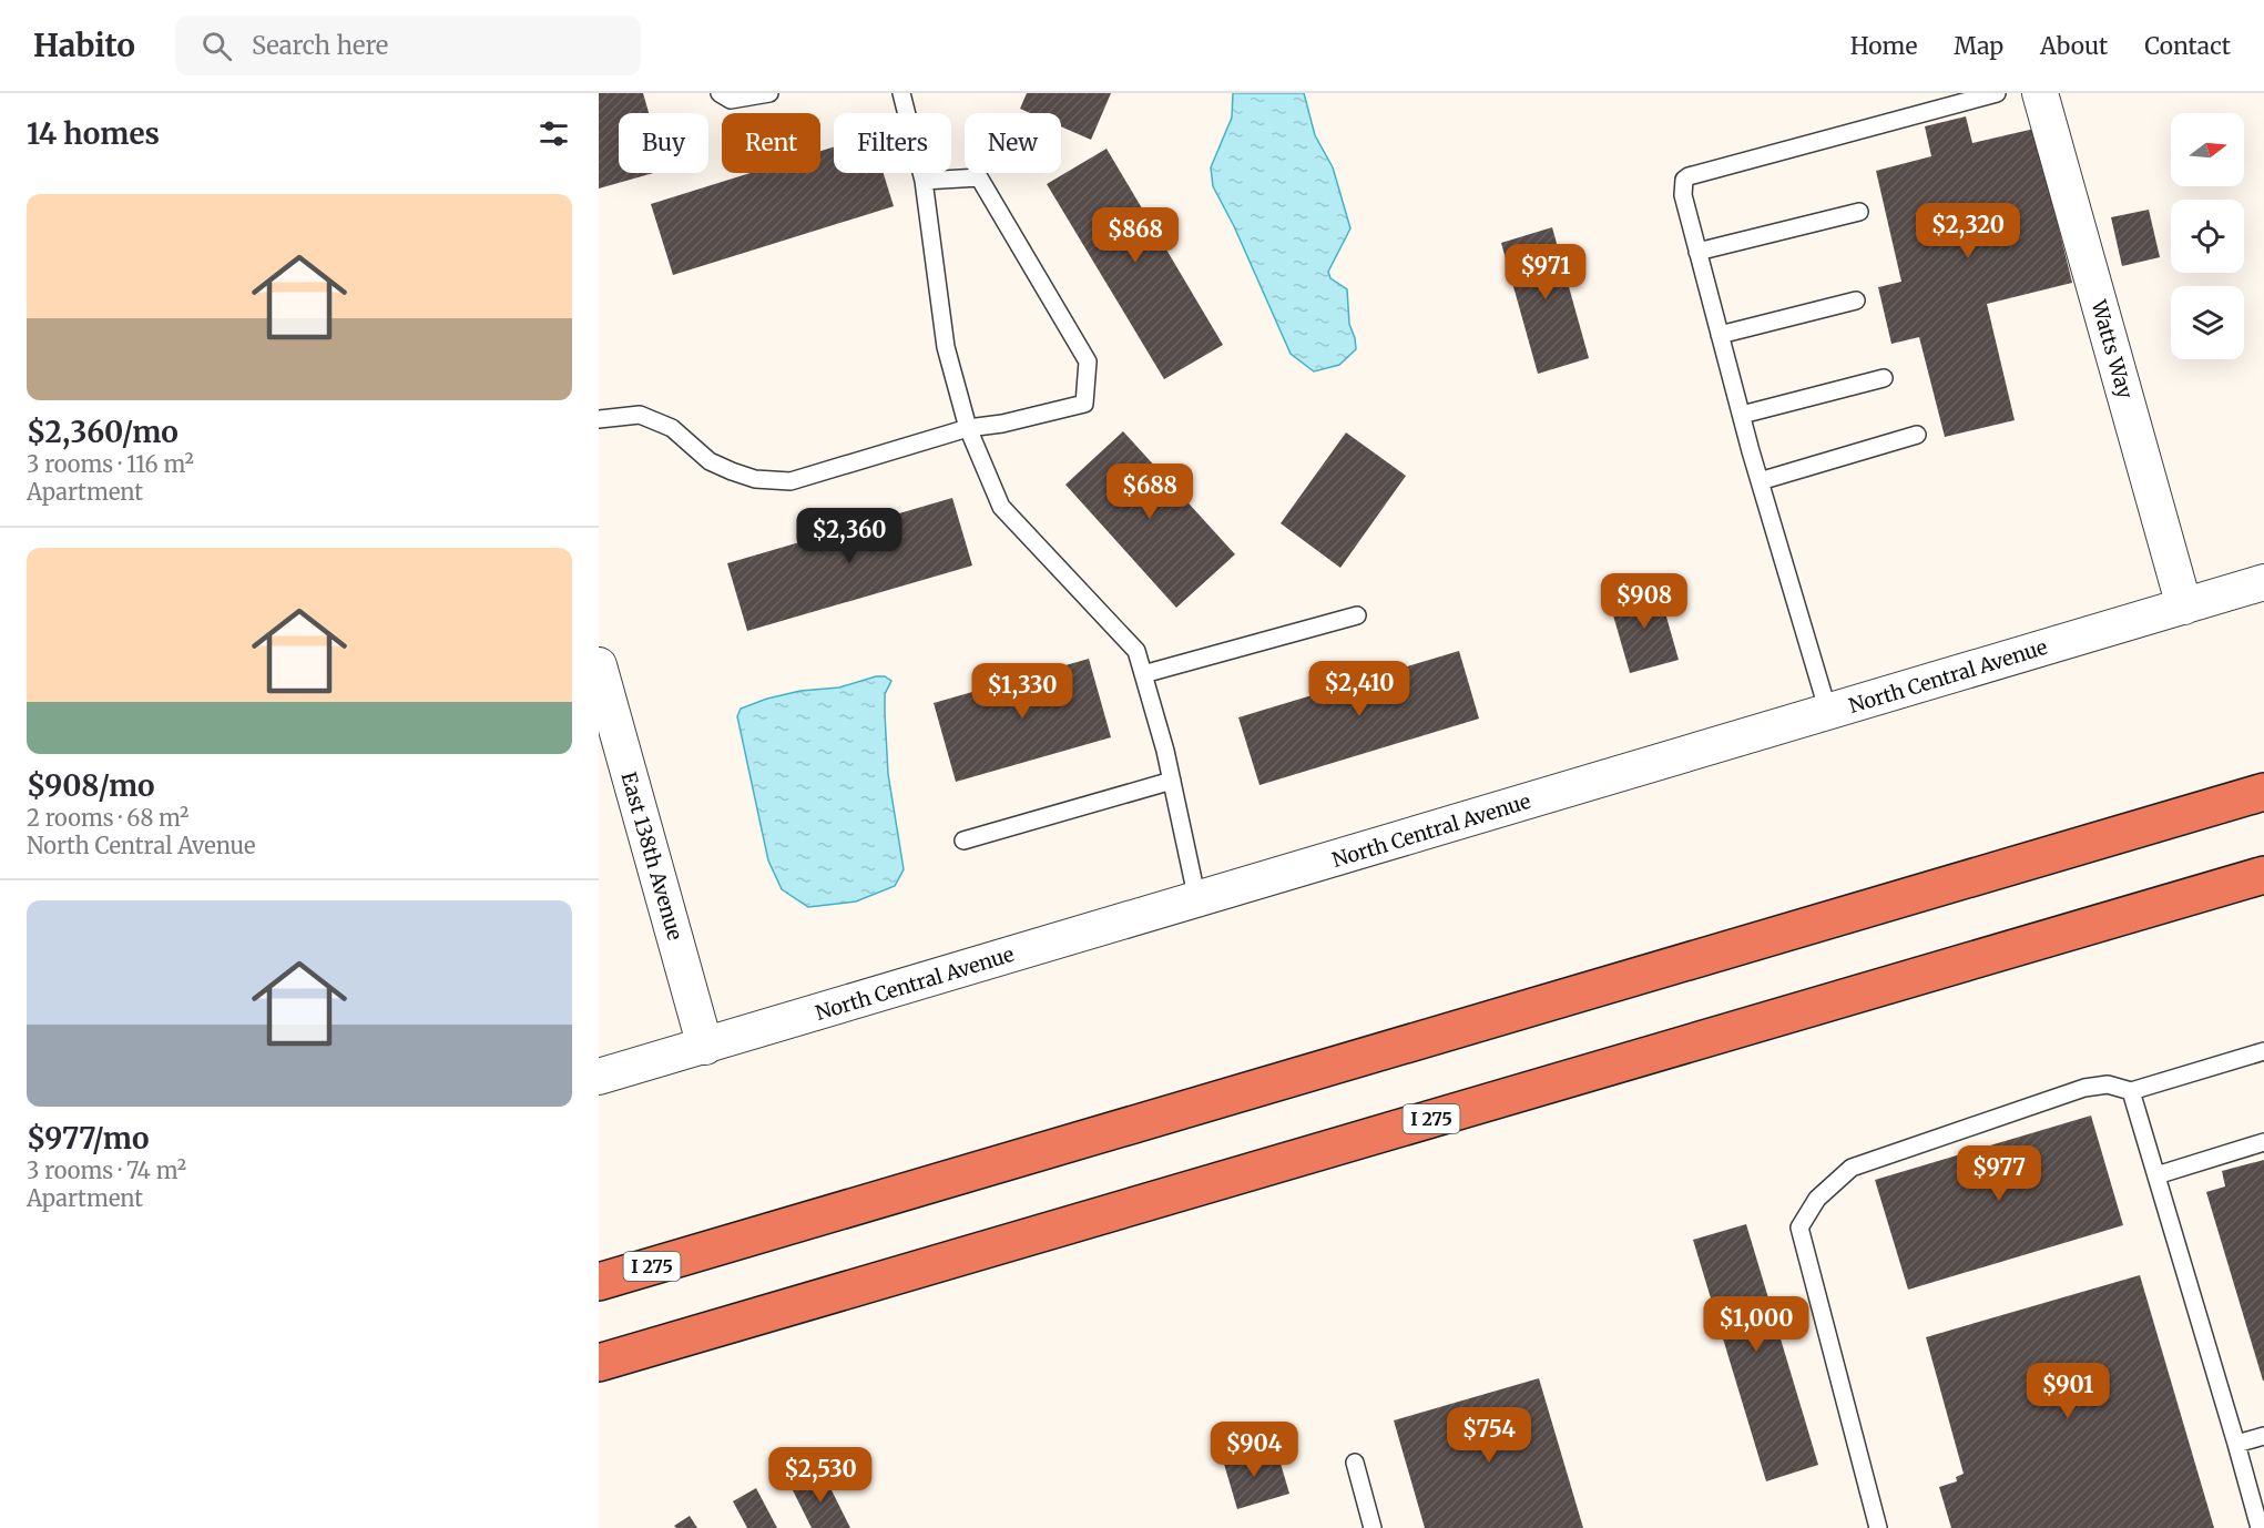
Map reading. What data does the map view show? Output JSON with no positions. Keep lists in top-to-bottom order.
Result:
{
  "streets": {
    "highway": ["I 275"],
    "street": ["Watts Way", "North Central Avenue", "East 138th Avenue"]
  },
  "crossings": [
    ["Watts Way", "North Central Avenue"],
    ["North Central Avenue", "East 138th Avenue"]
  ],
  "north": "right",
  "page": {
    "header": "Habito",
    "search": "Search here",
    "nav": [
      "Home",
      "Map",
      "About",
      "Contact"
    ],
    "heading": "14 homes",
    "chip": [
      "Buy",
      "Rent",
      "Filters",
      "New"
    ],
    "list": [
      {
        "name": "$2,360/mo",
        "note": "3 rooms · 116 m² · Apartment"
      },
      {
        "name": "$908/mo",
        "note": "2 rooms · 68 m² · North Central Avenue"
      },
      {
        "name": "$977/mo",
        "note": "3 rooms · 74 m² · Apartment"
      }
    ],
    "price": [
      "$2,320",
      "$868",
      "$971",
      "$688",
      "$2,360",
      "$908",
      "$2,410",
      "$1,330",
      "$977",
      "$1,000",
      "$901",
      "$754",
      "$904",
      "$2,530"
    ]
  }
}
